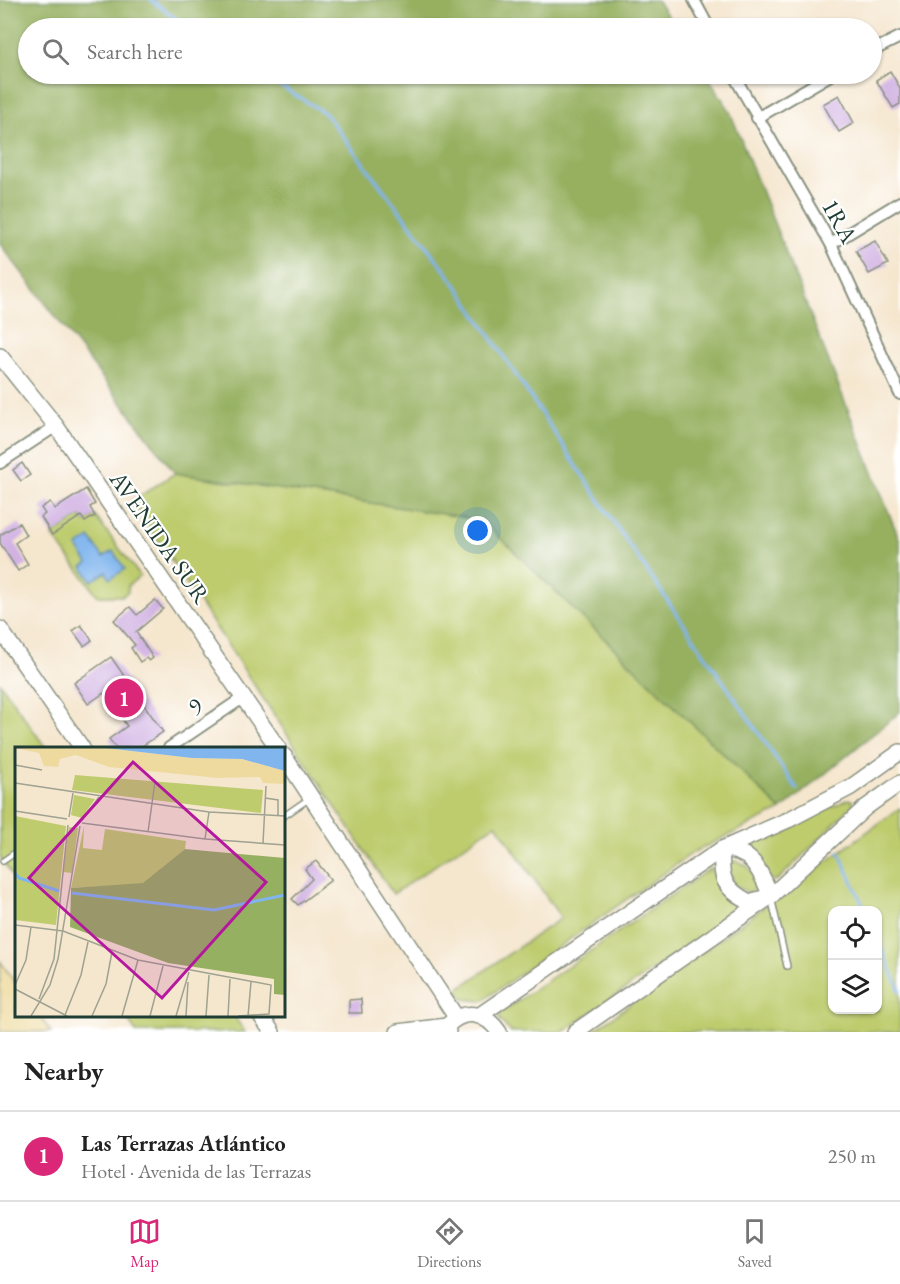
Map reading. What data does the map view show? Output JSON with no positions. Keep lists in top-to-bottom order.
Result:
{
  "streets": {
    "main road": ["AVENIDA SUR"],
    "street": ["1RA", "9"]
  },
  "crossings": [
    ["AVENIDA SUR", "9"]
  ],
  "page": {
    "search": "Search here",
    "pins": "1",
    "heading": "Nearby",
    "list": [
      {
        "mark": "1",
        "name": "Las Terrazas Atlántico",
        "note": "Hotel · Avenida de las Terrazas",
        "value": "250 m"
      }
    ],
    "nav": ["Map", "Directions", "Saved"]
  }
}
